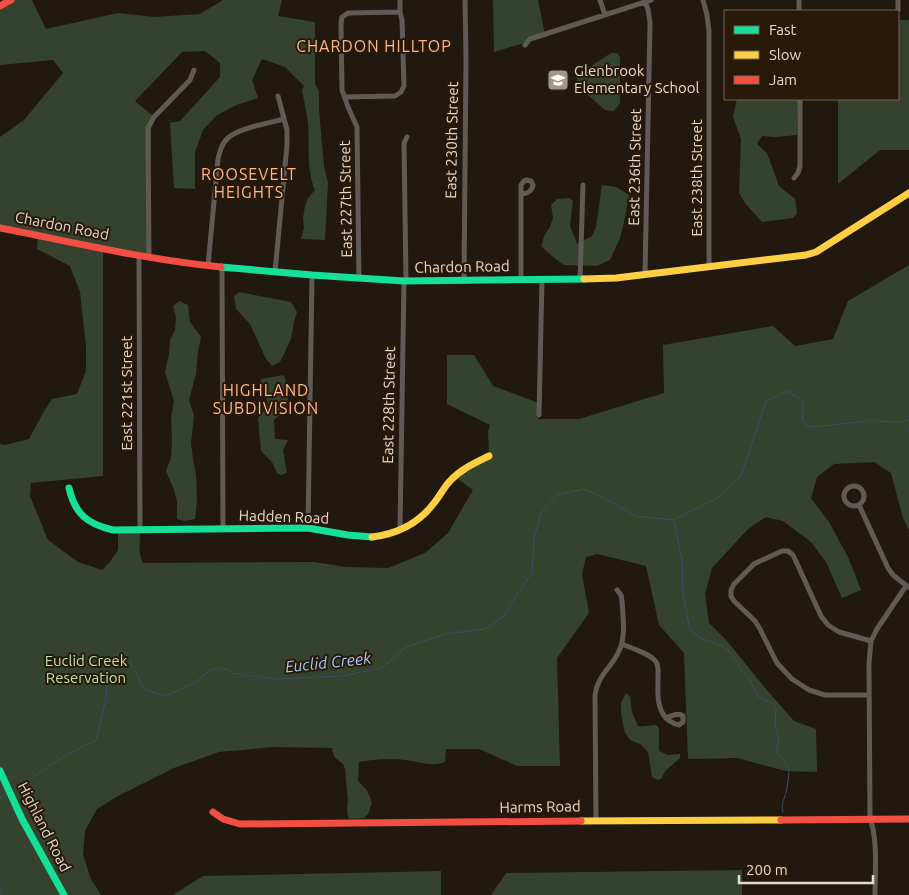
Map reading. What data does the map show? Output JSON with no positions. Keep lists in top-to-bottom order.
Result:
{
  "streets": {
    "street": [
      "East 230th Street",
      "East 236th Street",
      "East 238th Street",
      "East 227th Street",
      "Chardon Road",
      "East 221st Street",
      "East 228th Street",
      "Hadden Road",
      "Harms Road",
      "Highland Road"
    ]
  },
  "crossings": [
    ["East 230th Street", "Chardon Road"],
    ["East 236th Street", "Chardon Road"],
    ["East 238th Street", "Chardon Road"],
    ["East 227th Street", "Chardon Road"],
    ["Chardon Road", "East 221st Street"],
    ["Chardon Road", "East 228th Street"],
    ["East 221st Street", "Hadden Road"],
    ["East 228th Street", "Hadden Road"]
  ],
  "districts": ["CHARDON HILLTOP", "ROOSEVELT HEIGHTS", "HIGHLAND SUBDIVISION"],
  "water": ["Euclid Creek"],
  "parks": ["Euclid Creek Reservation"],
  "places": {
    "school or university": ["Glenbrook Elementary School"]
  },
  "legend": ["Fast", "Slow", "Jam"],
  "scale_bar": "200 m"
}
